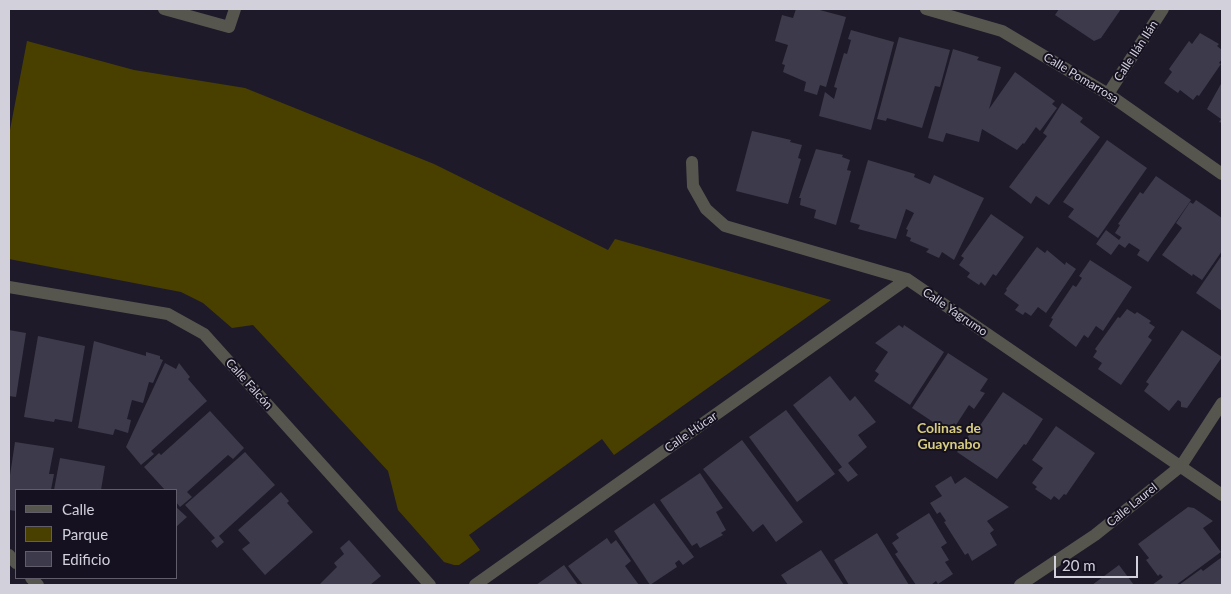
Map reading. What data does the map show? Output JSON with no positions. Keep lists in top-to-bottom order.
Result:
{
  "streets": {
    "street": [
      "Calle Ilán Ilán",
      "Calle Pomarrosa",
      "Calle Yagrumo",
      "Calle Falcón",
      "Calle Húcar",
      "Calle Laurel"
    ]
  },
  "crossings": [
    ["Calle Ilán Ilán", "Calle Pomarrosa"],
    ["Calle Yagrumo", "Calle Húcar"],
    ["Calle Yagrumo", "Calle Laurel"]
  ],
  "districts": ["Colinas de Guaynabo"],
  "legend": ["Calle", "Parque", "Edificio"],
  "scale_bar": "20 m"
}
